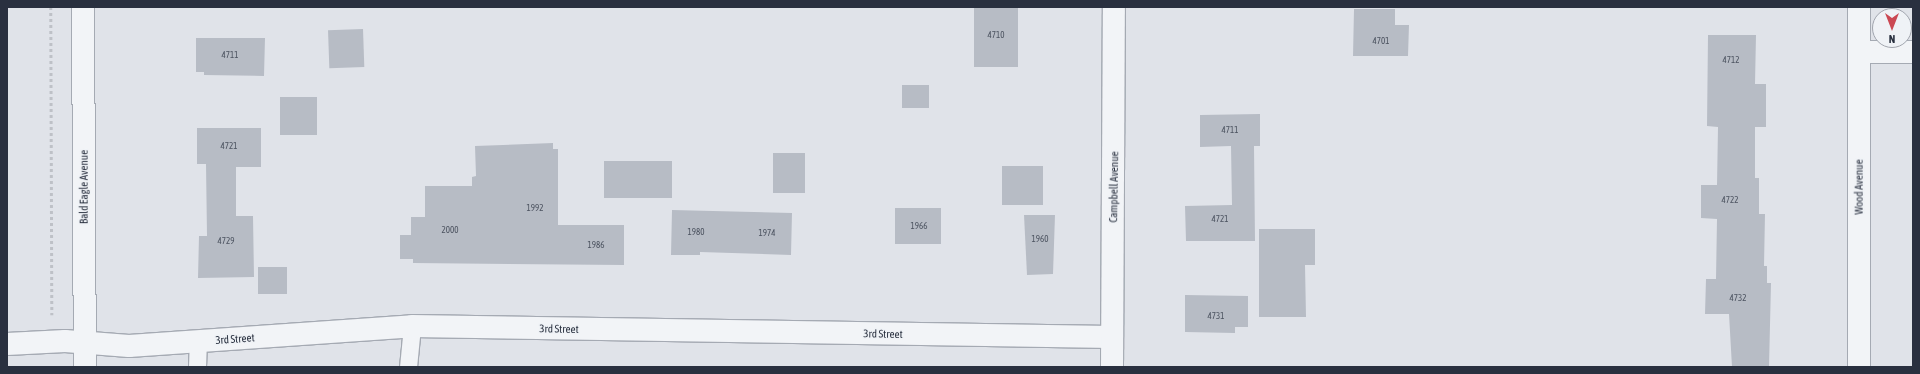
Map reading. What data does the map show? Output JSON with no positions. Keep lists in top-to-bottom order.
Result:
{
  "streets": {
    "street": [
      "Bald Eagle Avenue",
      "Campbell Avenue",
      "Wood Avenue",
      "3rd Street"
    ]
  },
  "crossings": [
    ["Bald Eagle Avenue", "3rd Street"],
    ["Campbell Avenue", "3rd Street"]
  ],
  "house_numbers": [
    "4710",
    "4701",
    "4711",
    "4712",
    "4711",
    "4721",
    "4722",
    "1992",
    "4721",
    "1966",
    "2000",
    "1980",
    "1974",
    "1960",
    "4729",
    "1986",
    "4732",
    "4731"
  ],
  "north": "bottom"
}
